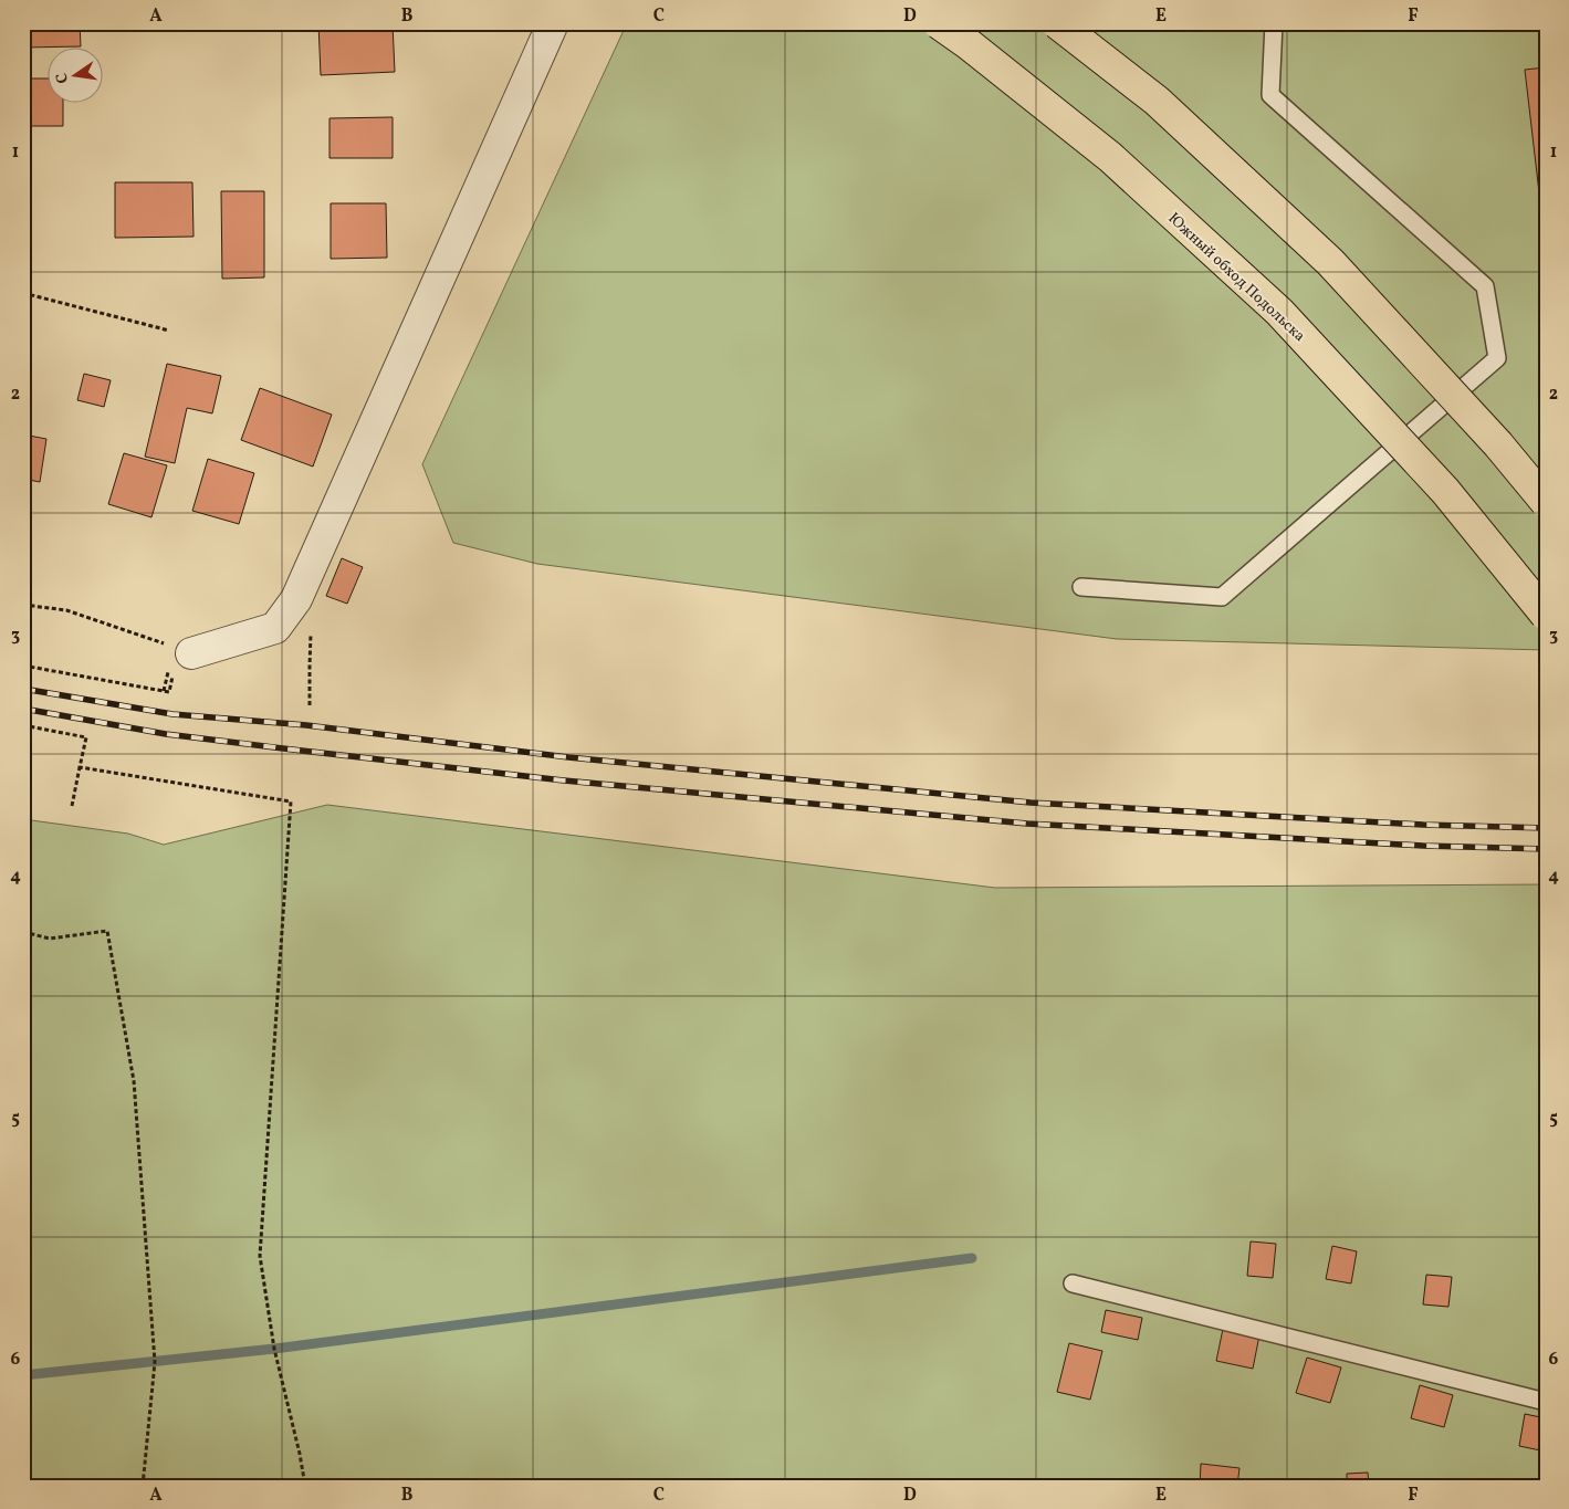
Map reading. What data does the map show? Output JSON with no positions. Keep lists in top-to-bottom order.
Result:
{
  "streets": {
    "main road": ["Южный обход Подольска"]
  },
  "north": "left",
  "grid": {
    "columns": [
      "A",
      "B",
      "C",
      "D",
      "E",
      "F"
    ],
    "rows": [
      "1",
      "2",
      "3",
      "4",
      "5",
      "6"
    ]
  }
}
